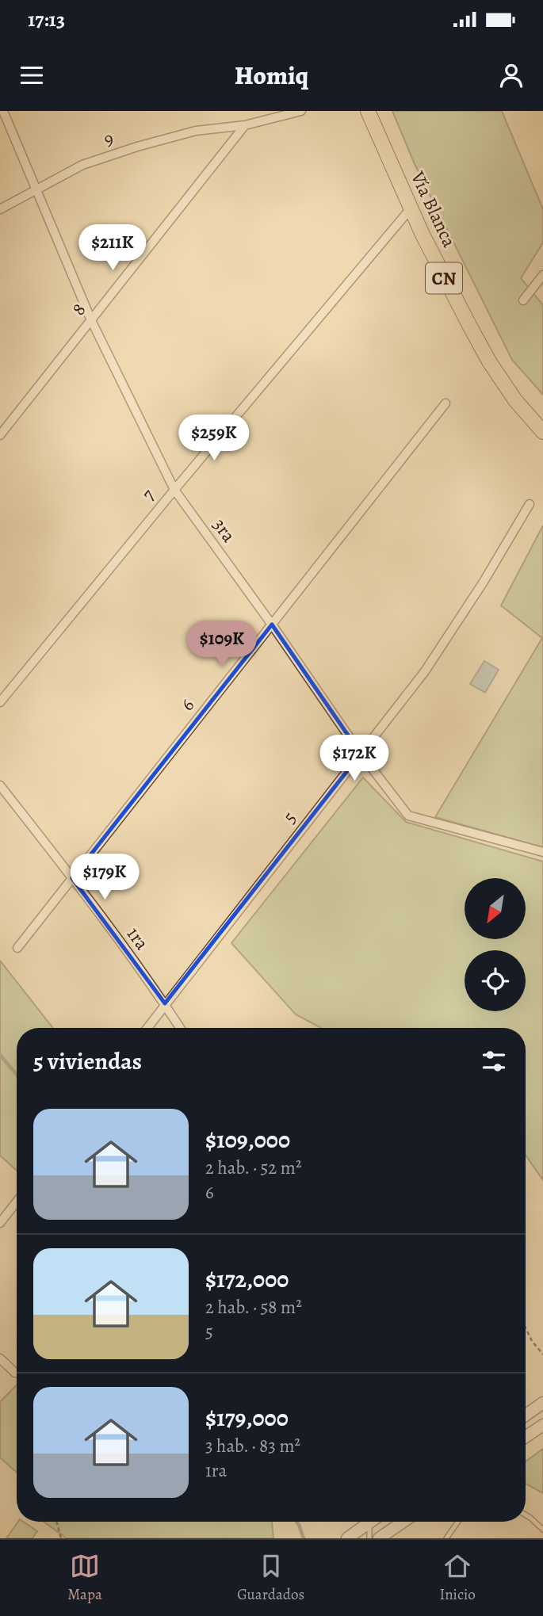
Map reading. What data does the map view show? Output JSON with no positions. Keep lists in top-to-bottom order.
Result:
{
  "streets": {
    "highway": ["Vía Blanca", "CN"],
    "street": [
      "9",
      "8",
      "7",
      "3ra",
      "6",
      "5",
      "1ra"
    ]
  },
  "crossings": [
    ["9", "8"],
    ["9", "3ra"],
    ["Vía Blanca", "7"],
    ["8", "3ra"],
    ["7", "3ra"],
    ["3ra", "6"],
    ["3ra", "5"],
    ["6", "1ra"],
    ["5", "1ra"]
  ],
  "north": "bottom left",
  "page": {
    "status": "17:13",
    "header": "Homiq",
    "price": [
      "$211K",
      "$259K",
      "$109K",
      "$172K",
      "$179K"
    ],
    "heading": "5 viviendas",
    "list": [
      {
        "name": "$109,000",
        "note": "2 hab. · 52 m² · 6"
      },
      {
        "name": "$172,000",
        "note": "2 hab. · 58 m² · 5"
      },
      {
        "name": "$179,000",
        "note": "3 hab. · 83 m² · 1ra"
      }
    ],
    "tabs": ["Mapa", "Guardados", "Inicio"]
  }
}
